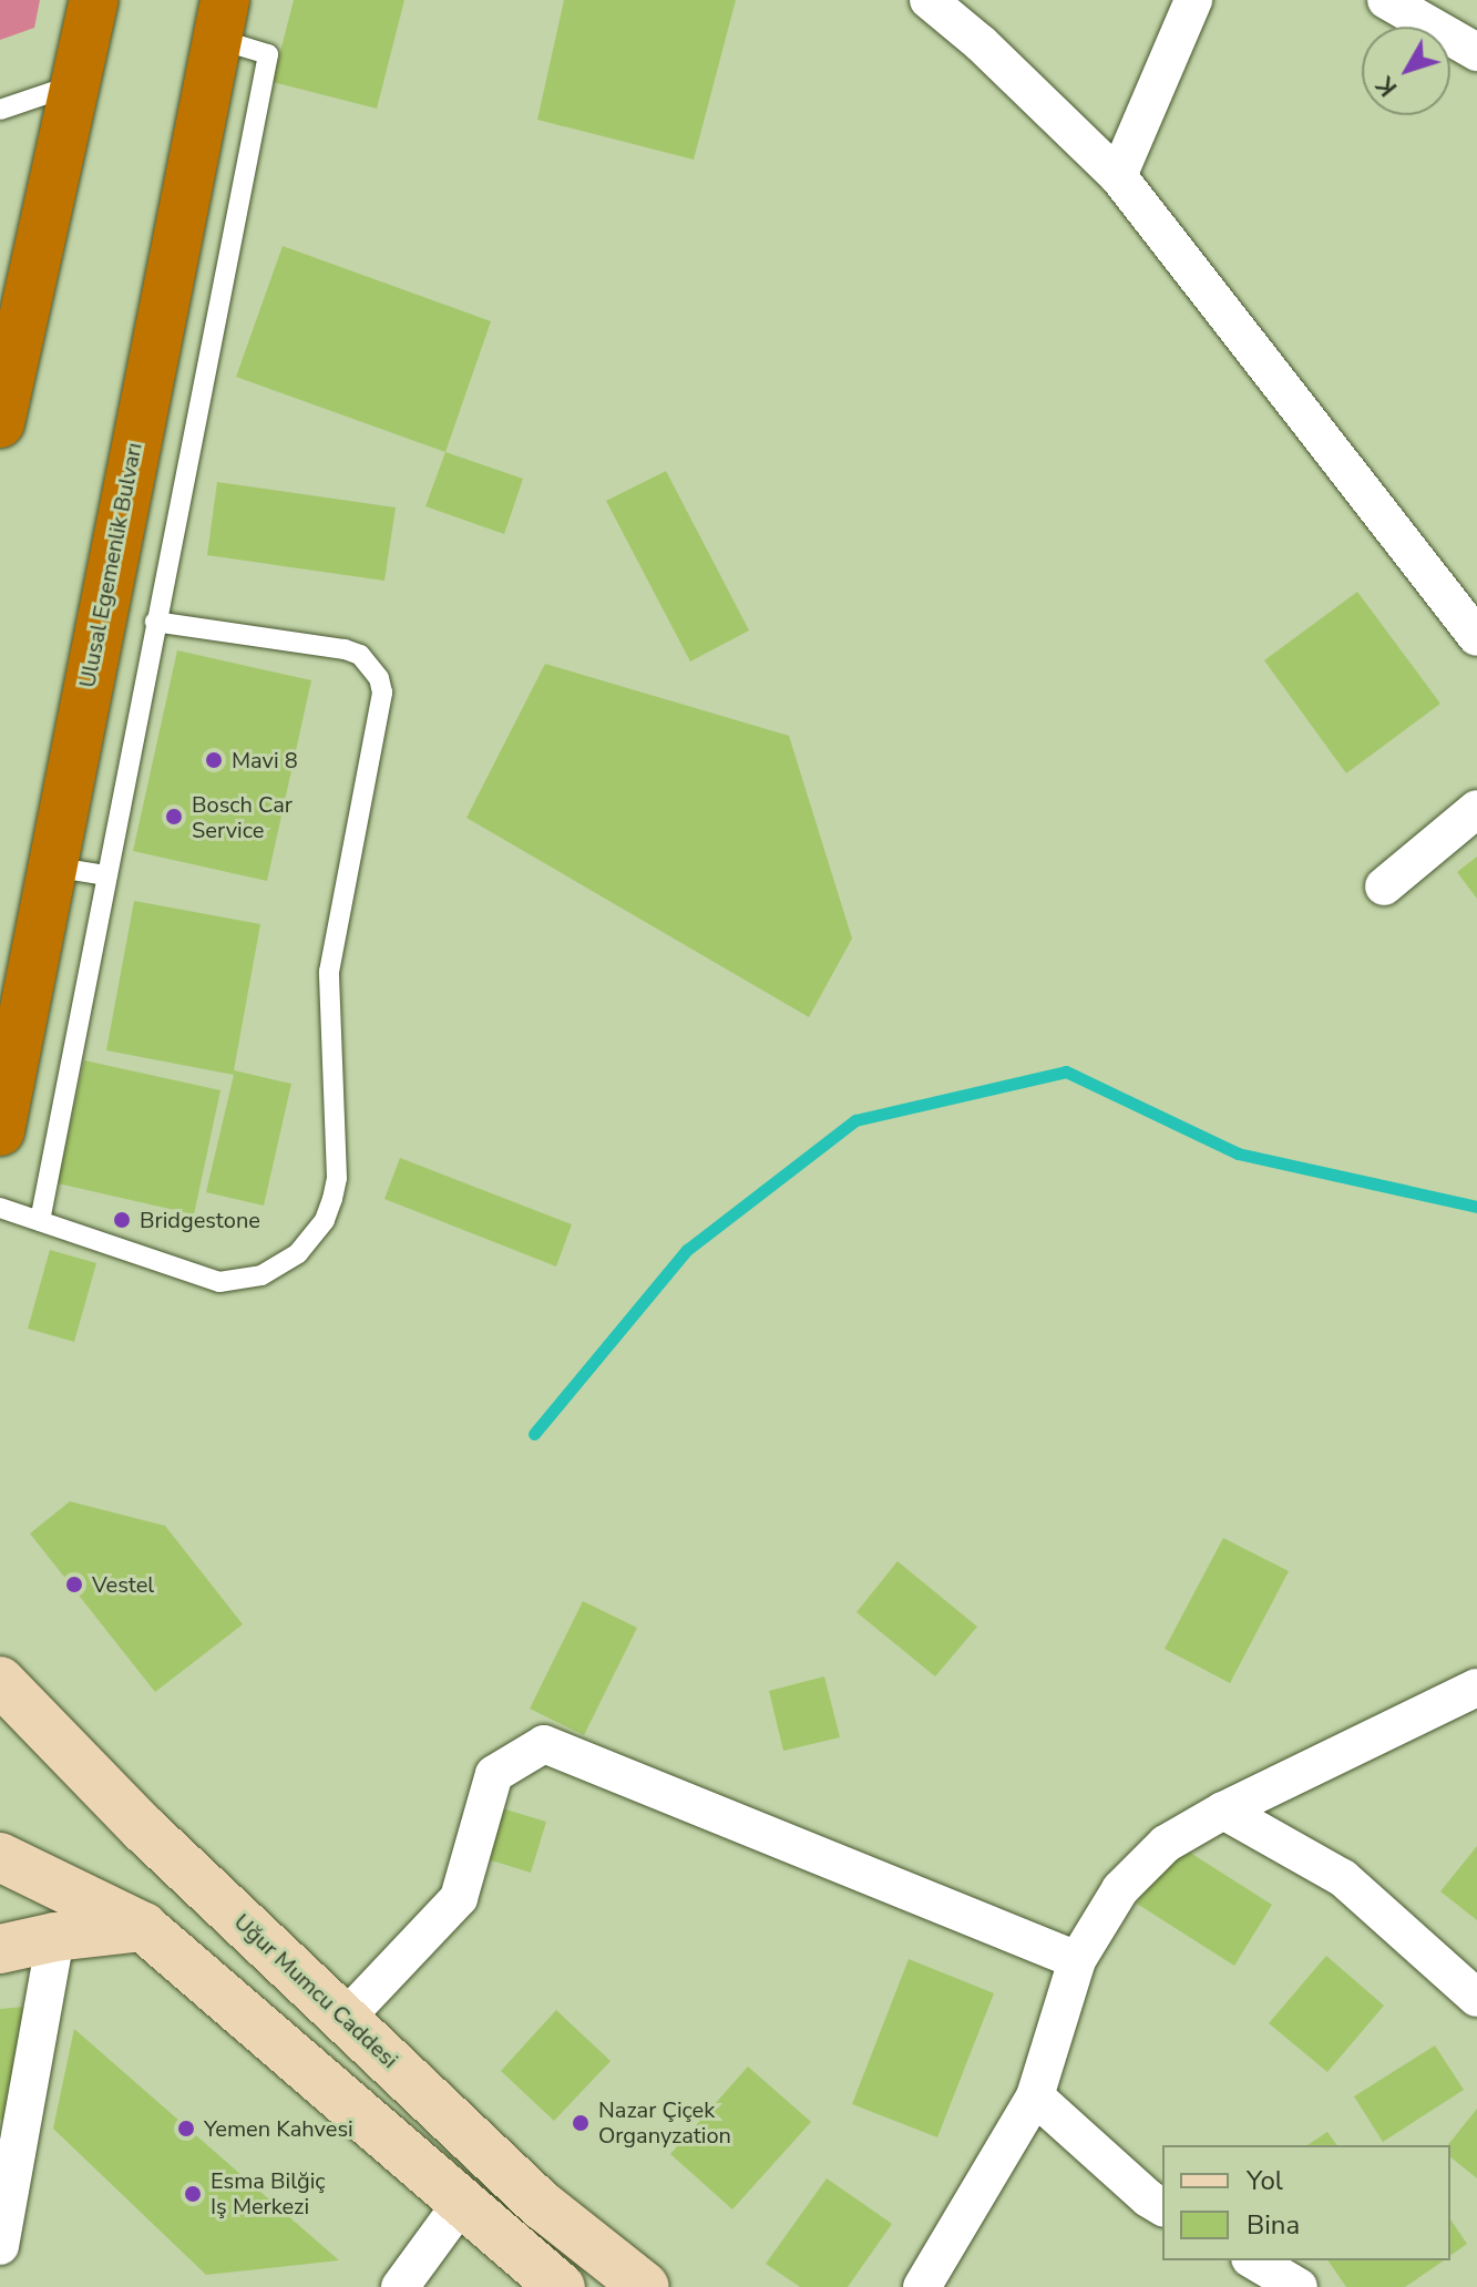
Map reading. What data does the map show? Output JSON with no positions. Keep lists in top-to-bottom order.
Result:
{
  "streets": {
    "highway": ["Ulusal Egemenlik Bulvarı"],
    "main road": ["Uğur Mumcu Caddesi"]
  },
  "places": [
    "Mavi 8",
    "Bosch Car Service",
    "Bridgestone",
    "Vestel",
    "Nazar Çiçek Organyzation",
    "Yemen Kahvesi",
    "Esma Bilğiç Iş Merkezi"
  ],
  "legend": ["Yol", "Bina"],
  "north": "bottom left"
}
